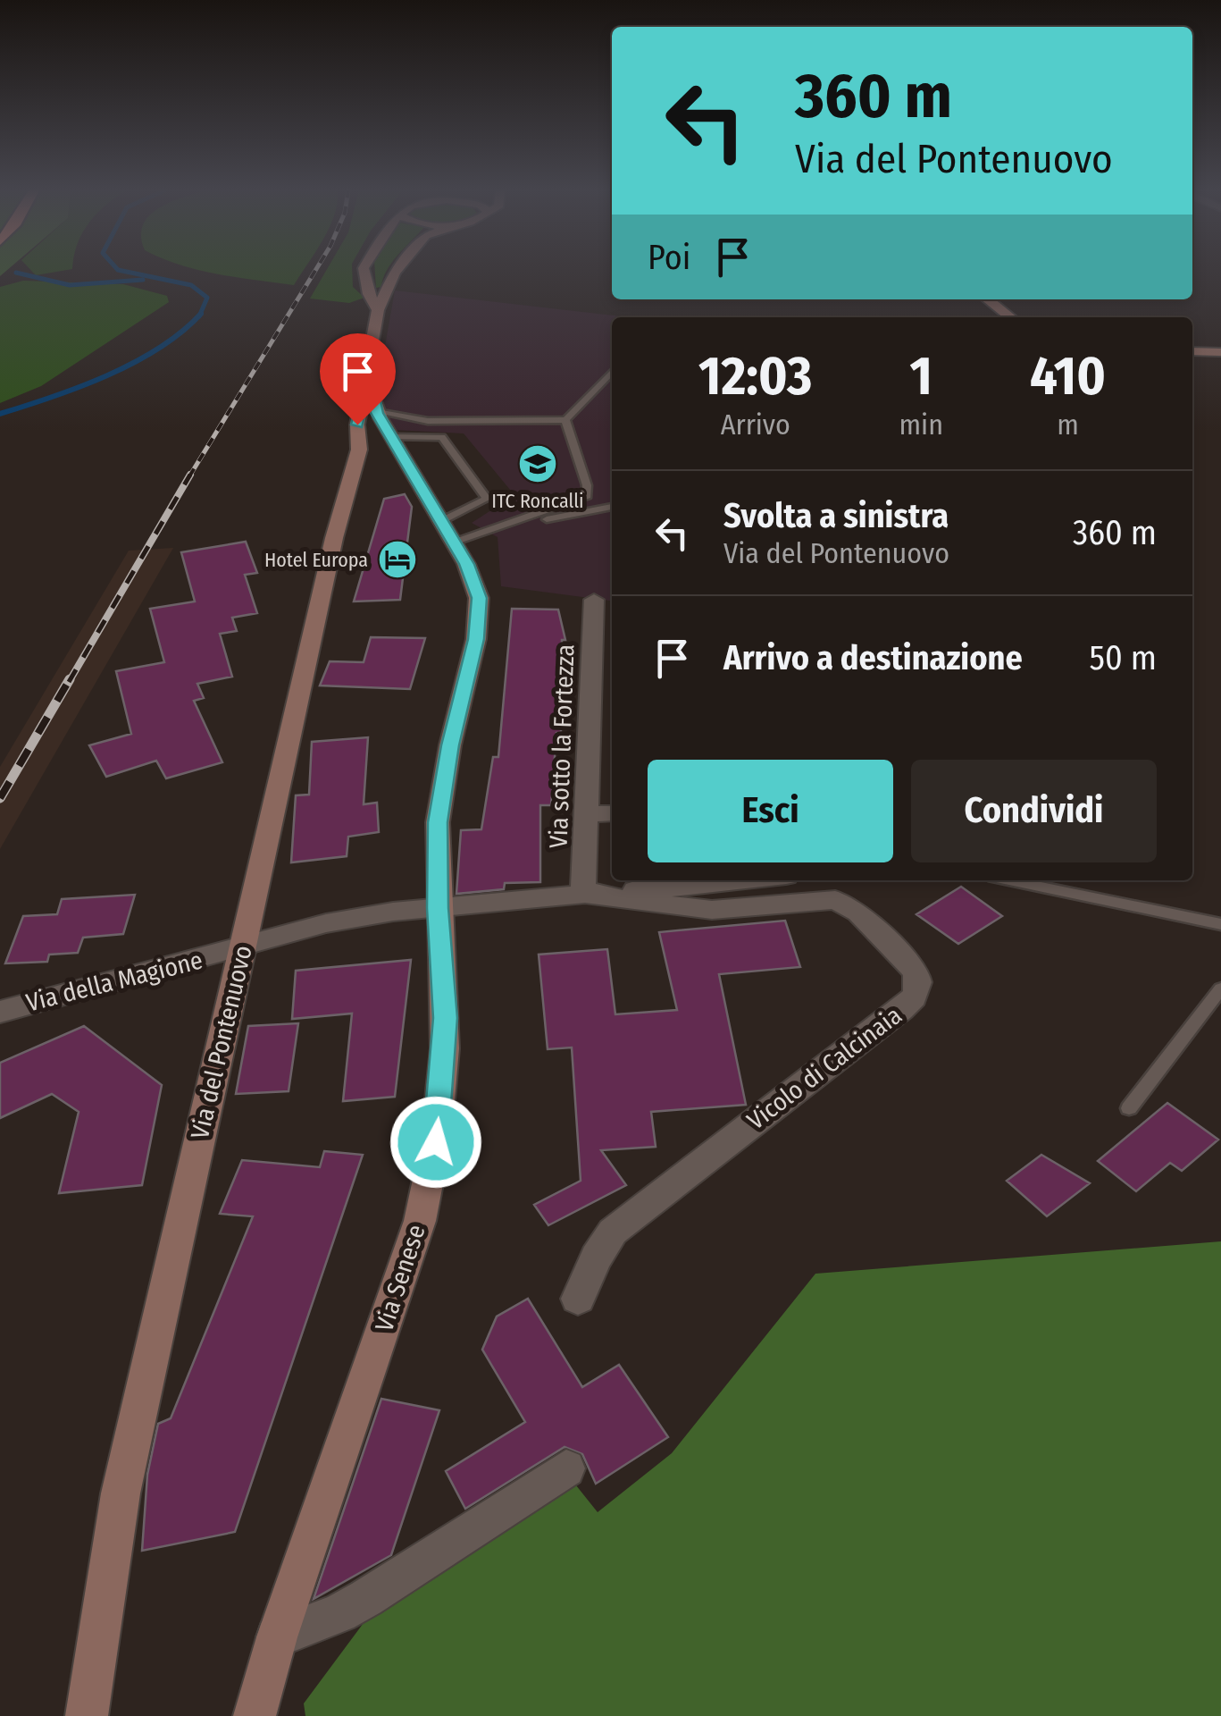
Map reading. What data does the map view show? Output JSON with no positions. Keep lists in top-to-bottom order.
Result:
{
  "streets": {
    "main road": ["Via del Pontenuovo", "Via Senese"],
    "street": ["Via sotto la Fortezza", "Via della Magione", "Vicolo di Calcinaia"]
  },
  "crossings": [
    ["Via sotto la Fortezza", "Via della Magione"],
    ["Via sotto la Fortezza", "Vicolo di Calcinaia"],
    ["Via della Magione", "Via del Pontenuovo"],
    ["Via della Magione", "Vicolo di Calcinaia"],
    ["Via della Magione", "Via Senese"],
    ["Via del Pontenuovo", "Via Senese"]
  ],
  "places": {
    "school or university": ["ITC Roncalli"],
    "hotel": ["Hotel Europa"]
  },
  "page": {
    "turn": ["360 m", "Via del Pontenuovo"],
    "then": "Poi",
    "eta": [
      "12:03",
      "Arrivo",
      "1",
      "min",
      "410",
      "m"
    ],
    "list": [
      {
        "name": "Svolta a sinistra",
        "note": "Via del Pontenuovo",
        "value": "360 m"
      },
      {
        "name": "Arrivo a destinazione",
        "value": "50 m"
      }
    ],
    "buttons": ["Esci", "Condividi"]
  }
}
